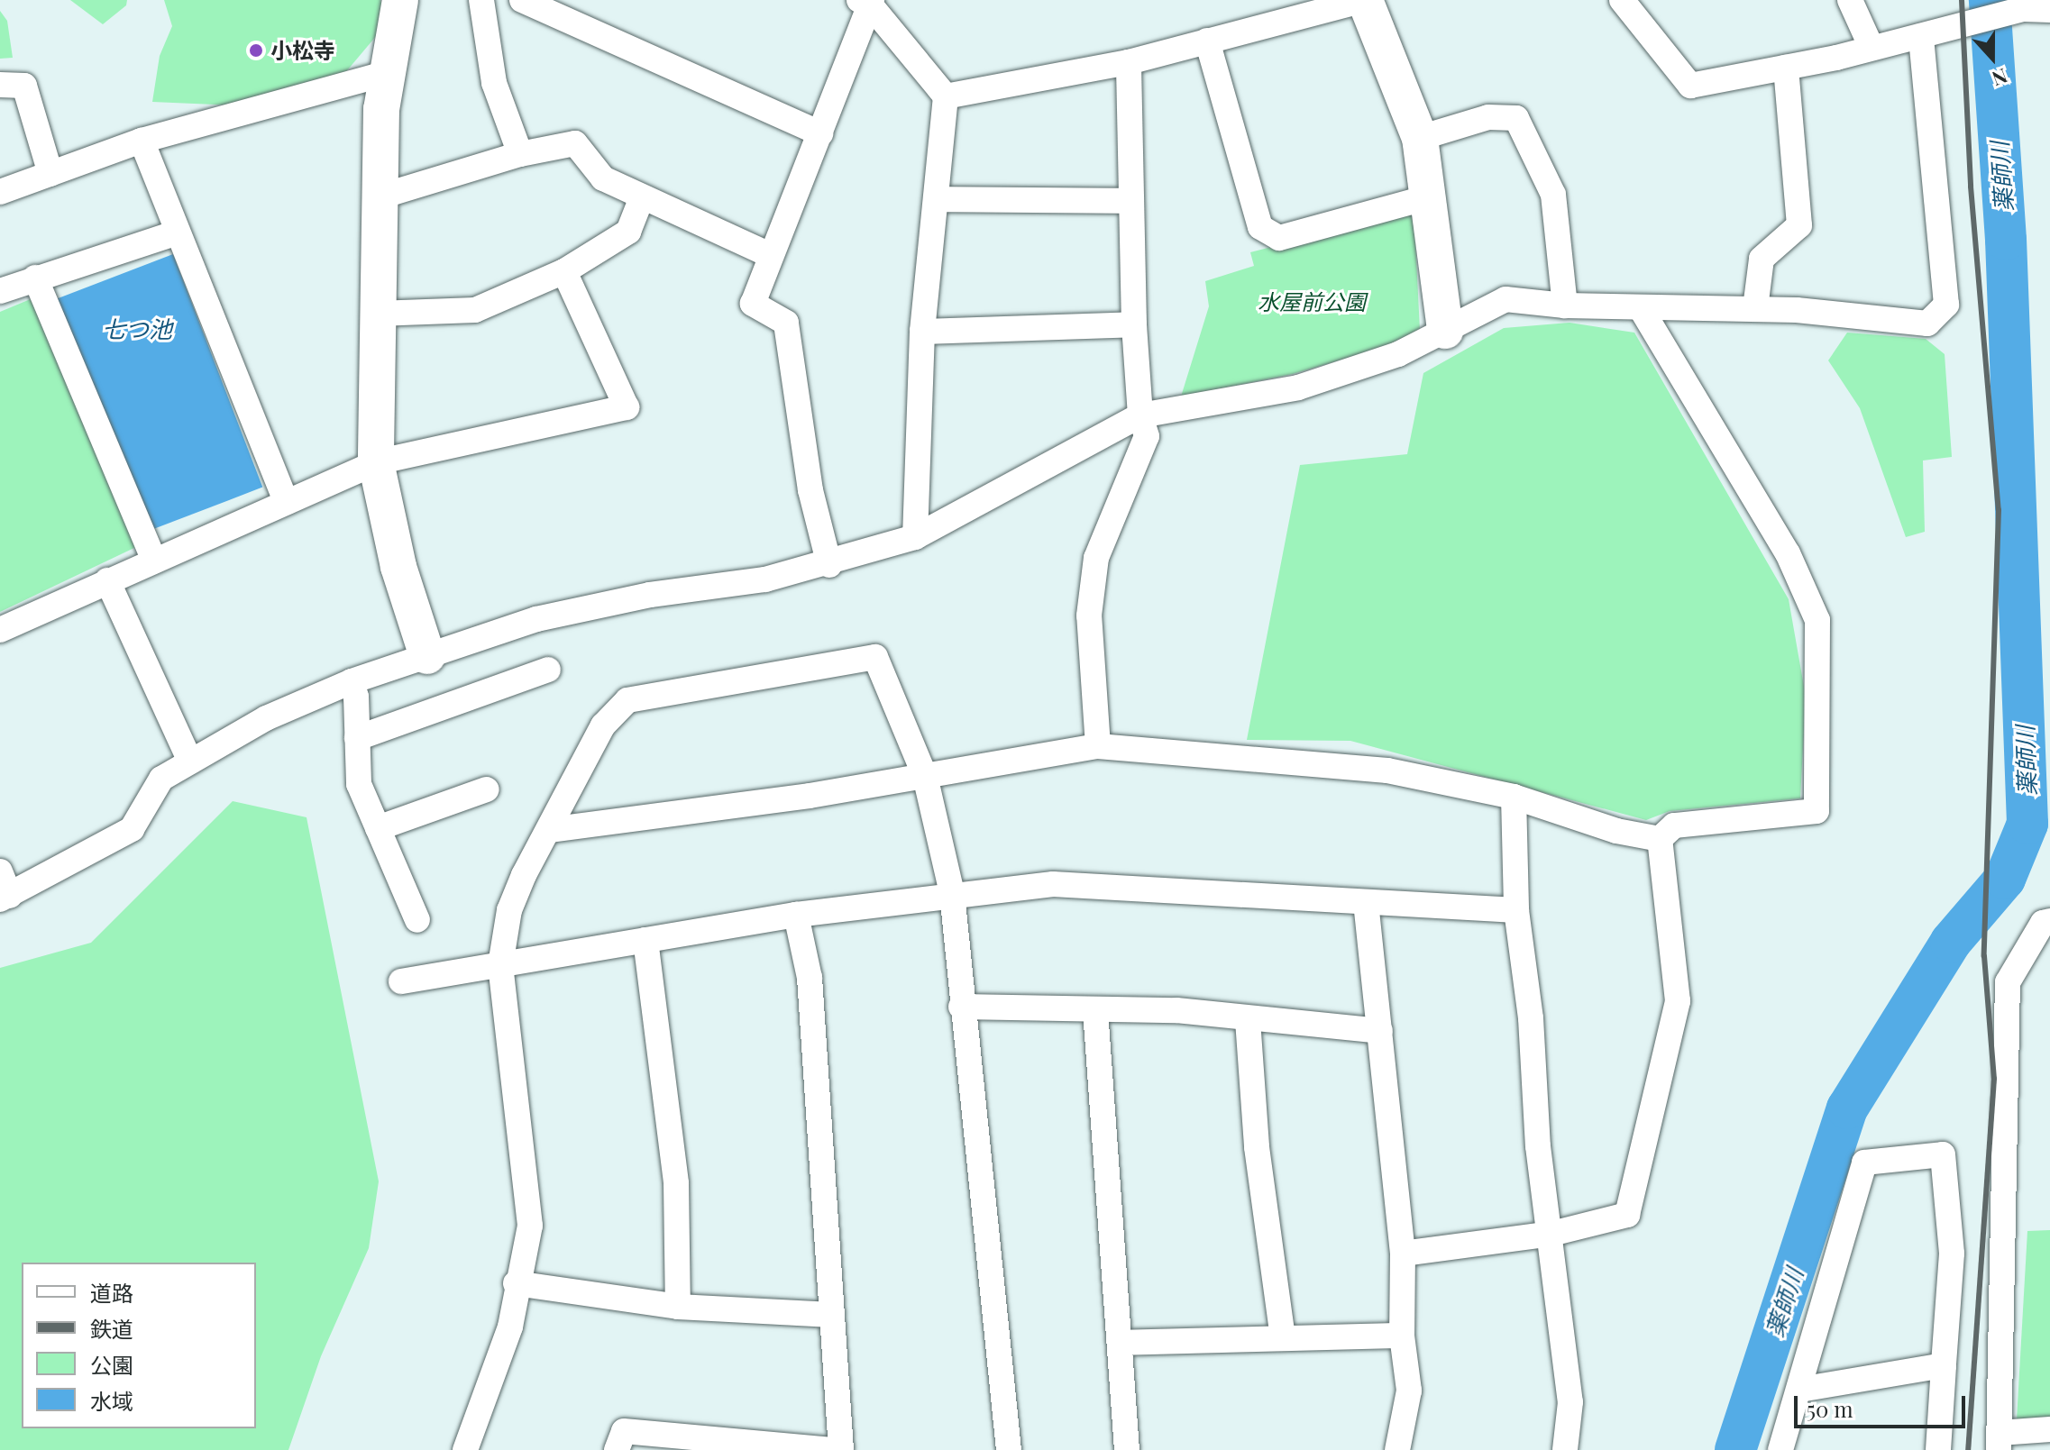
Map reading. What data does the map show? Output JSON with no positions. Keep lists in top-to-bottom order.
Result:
{
  "water": ["薬師川", "七つ池"],
  "parks": ["水屋前公園"],
  "places": ["小松寺"],
  "legend": [
    "道路",
    "鉄道",
    "公園",
    "水域"
  ],
  "scale_bar": "50 m",
  "north": "bottom"
}
